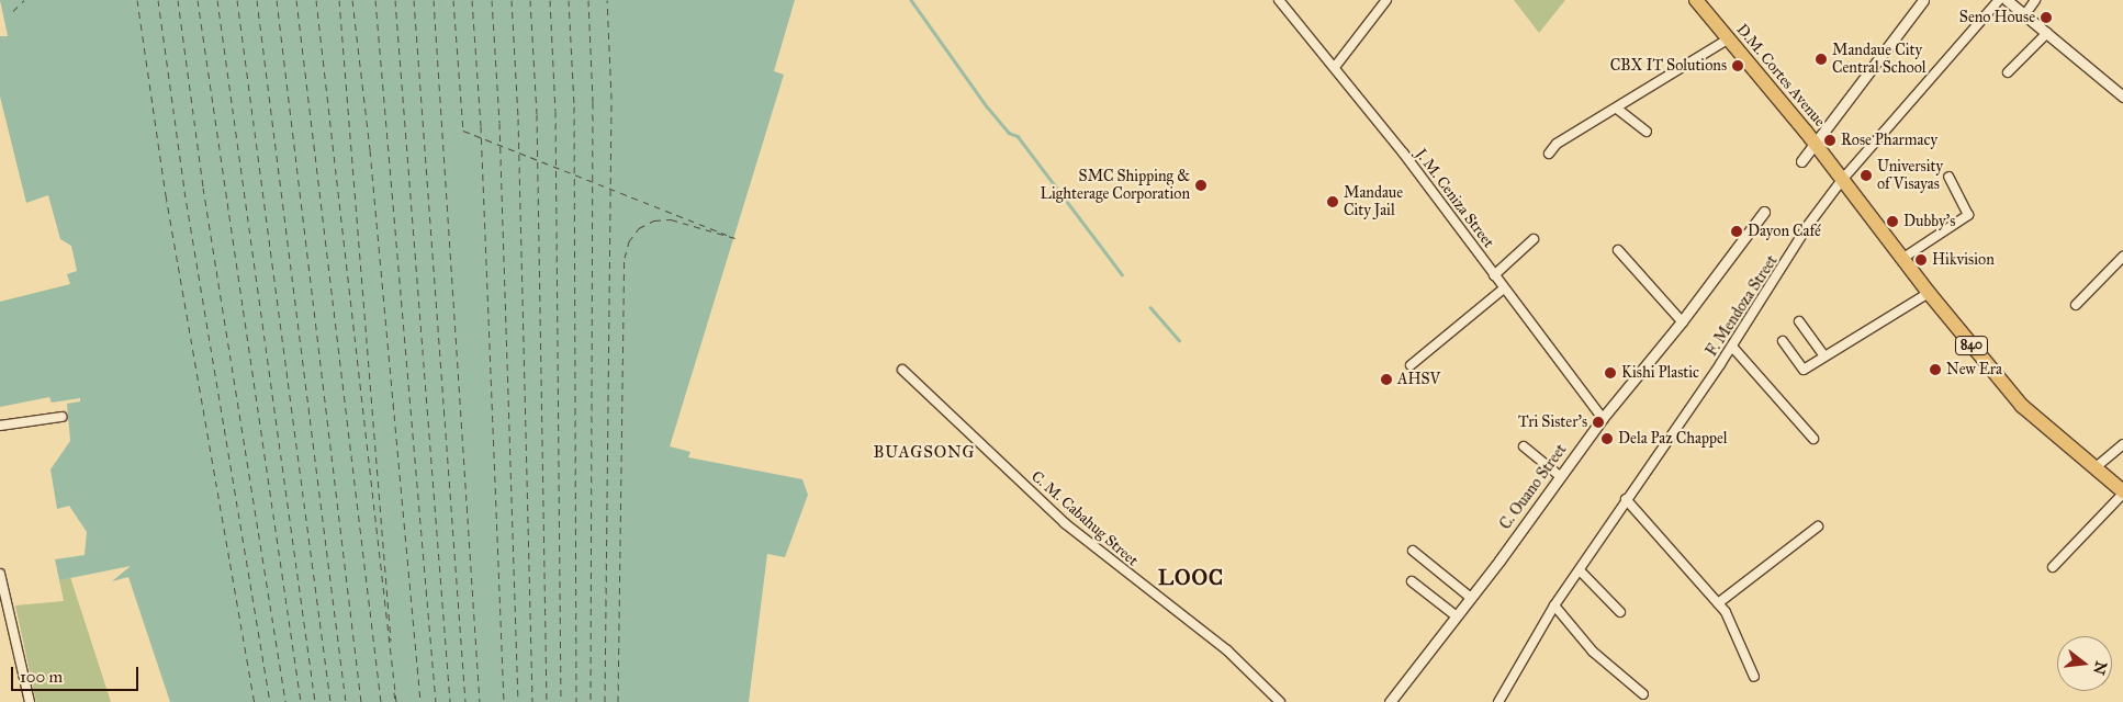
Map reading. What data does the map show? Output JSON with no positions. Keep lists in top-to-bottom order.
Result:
{
  "streets": {
    "highway": ["D.M. Cortes Avenue", "840"],
    "street": [
      "J. M. Ceniza Street",
      "F. Mendoza Street",
      "C. Ouano Street",
      "C. M. Cabahug Street"
    ]
  },
  "crossings": [
    ["D.M. Cortes Avenue", "F. Mendoza Street"],
    ["J. M. Ceniza Street", "C. Ouano Street"]
  ],
  "districts": ["BUAGSONG", "LOOC"],
  "places": [
    "Seno House",
    "Mandaue City Central School",
    "CBX IT Solutions",
    "Rose Pharmacy",
    "University of Visayas",
    "SMC Shipping & Lighterage Corporation",
    "Mandaue City Jail",
    "Dubby's",
    "Dayon Café",
    "Hikvision",
    "New Era",
    "Kishi Plastic",
    "AHSV",
    "Tri Sister's",
    "Dela Paz Chappel"
  ],
  "scale_bar": "100 m",
  "north": "right"
}
